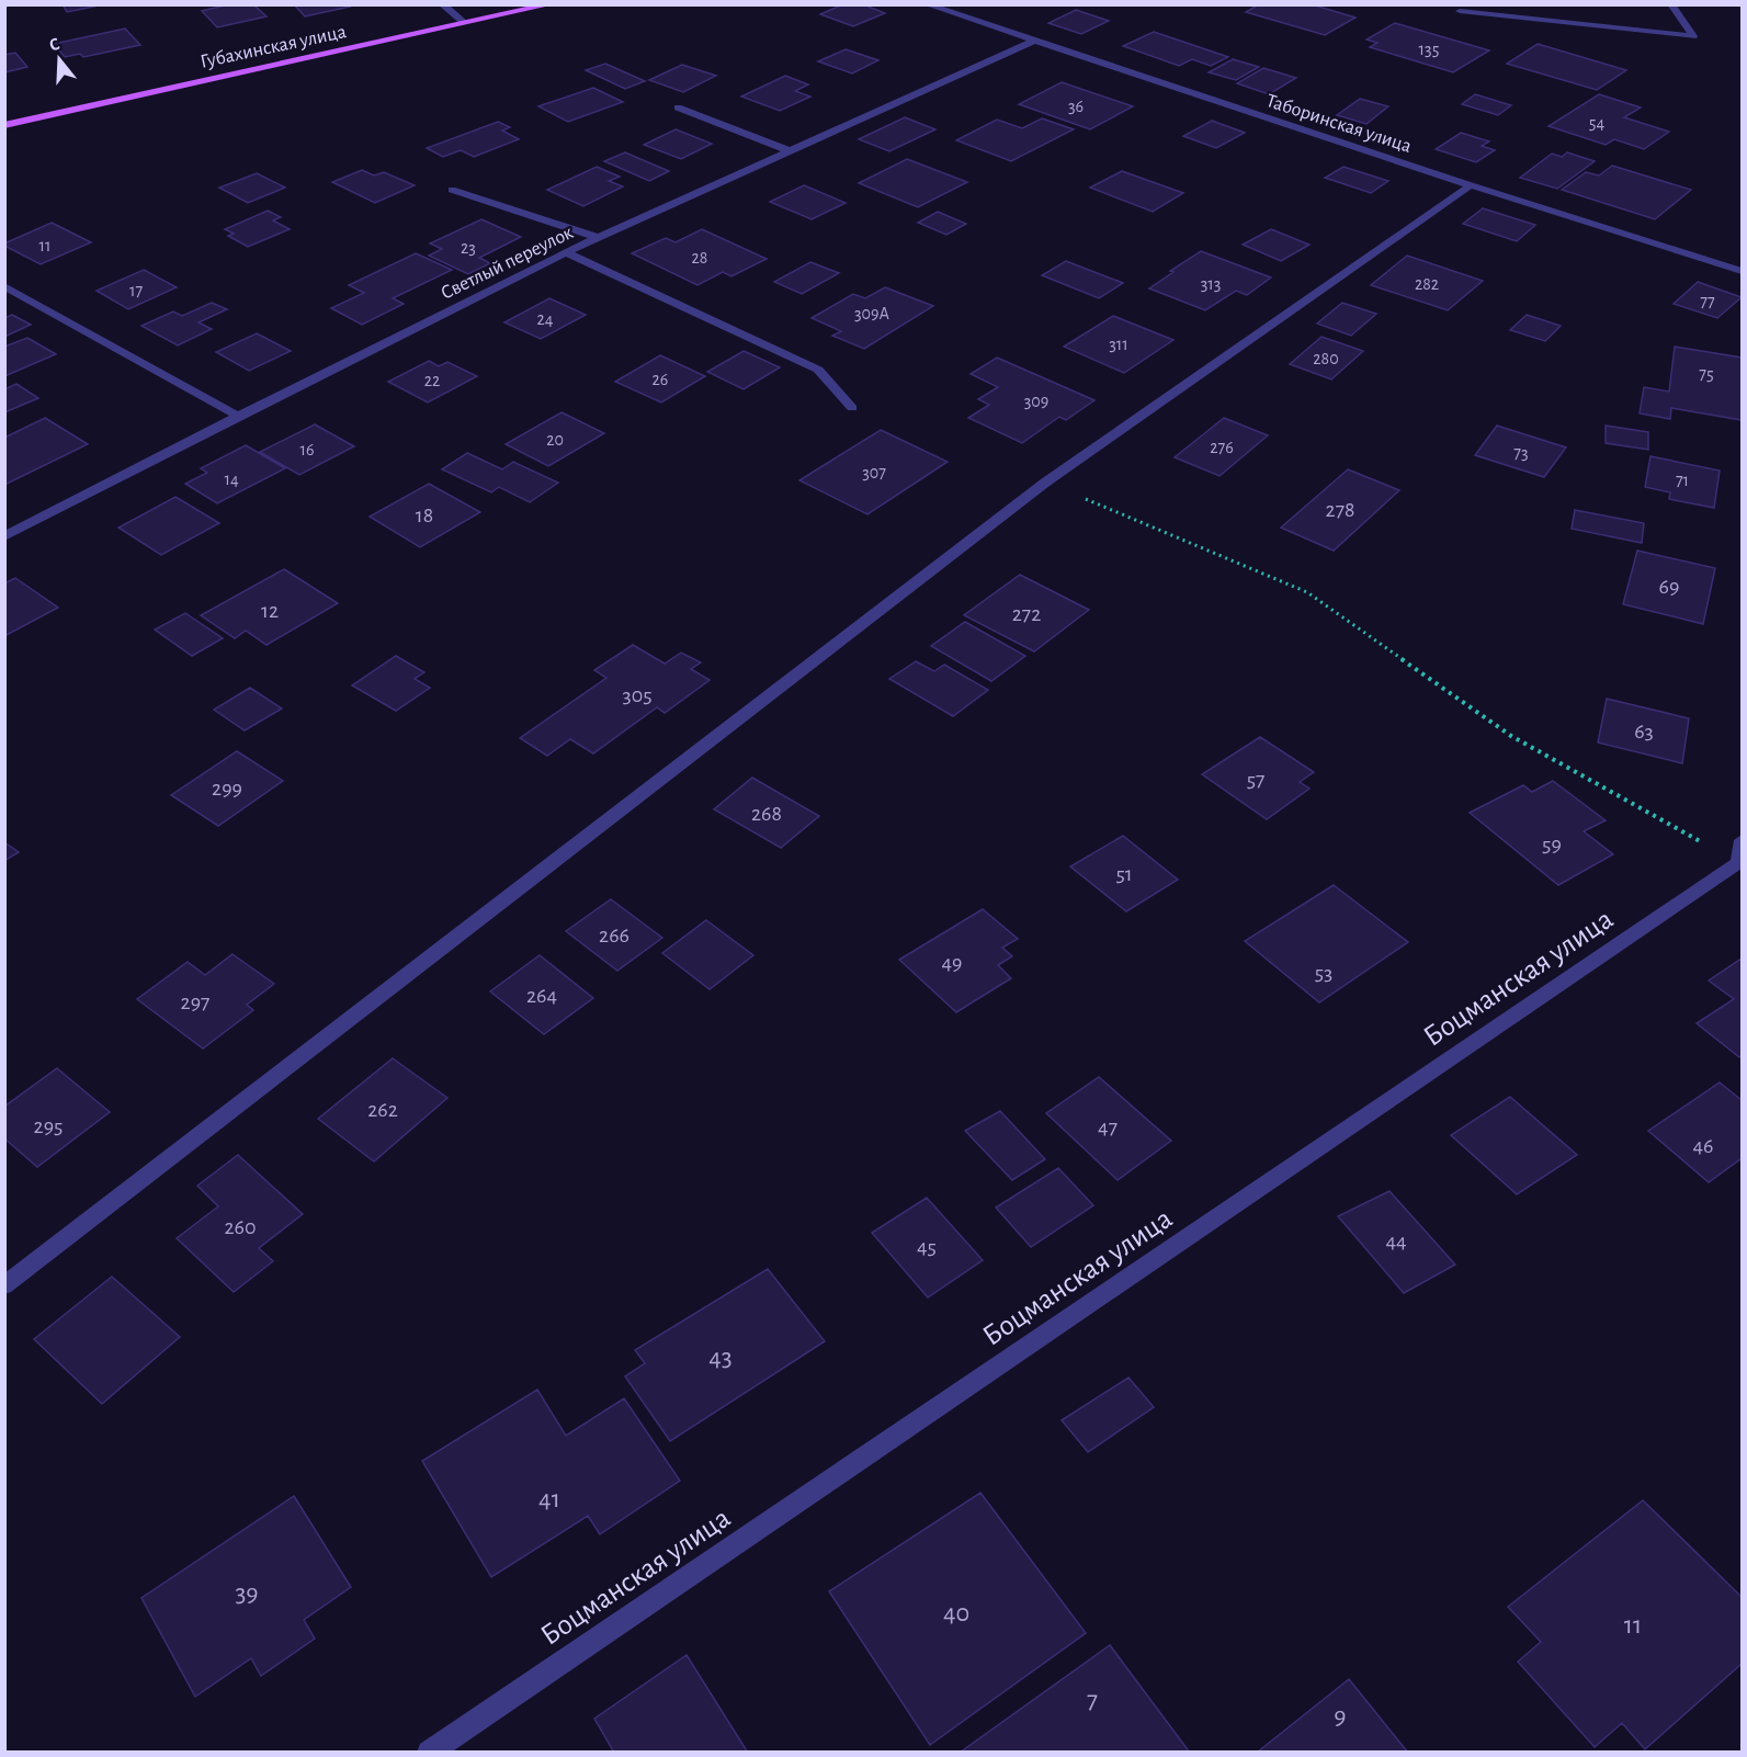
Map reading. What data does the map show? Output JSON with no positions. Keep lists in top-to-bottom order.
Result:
{
  "streets": {
    "main road": ["Губахинская улица"],
    "street": ["Таборинская улица", "Светлый переулок", "Боцманская улица"]
  },
  "crossings": [
    ["Таборинская улица", "Светлый переулок"]
  ],
  "house_numbers": [
    "135",
    "36",
    "54",
    "11",
    "23",
    "28",
    "313",
    "282",
    "17",
    "77",
    "309А",
    "24",
    "311",
    "280",
    "75",
    "26",
    "22",
    "309",
    "20",
    "276",
    "16",
    "73",
    "307",
    "14",
    "71",
    "278",
    "18",
    "69",
    "12",
    "272",
    "305",
    "63",
    "57",
    "299",
    "268",
    "59",
    "51",
    "266",
    "49",
    "53",
    "264",
    "297",
    "262",
    "295",
    "47",
    "46",
    "260",
    "44",
    "45",
    "43",
    "41",
    "39",
    "40",
    "11",
    "7",
    "9"
  ],
  "north": "top"
}
